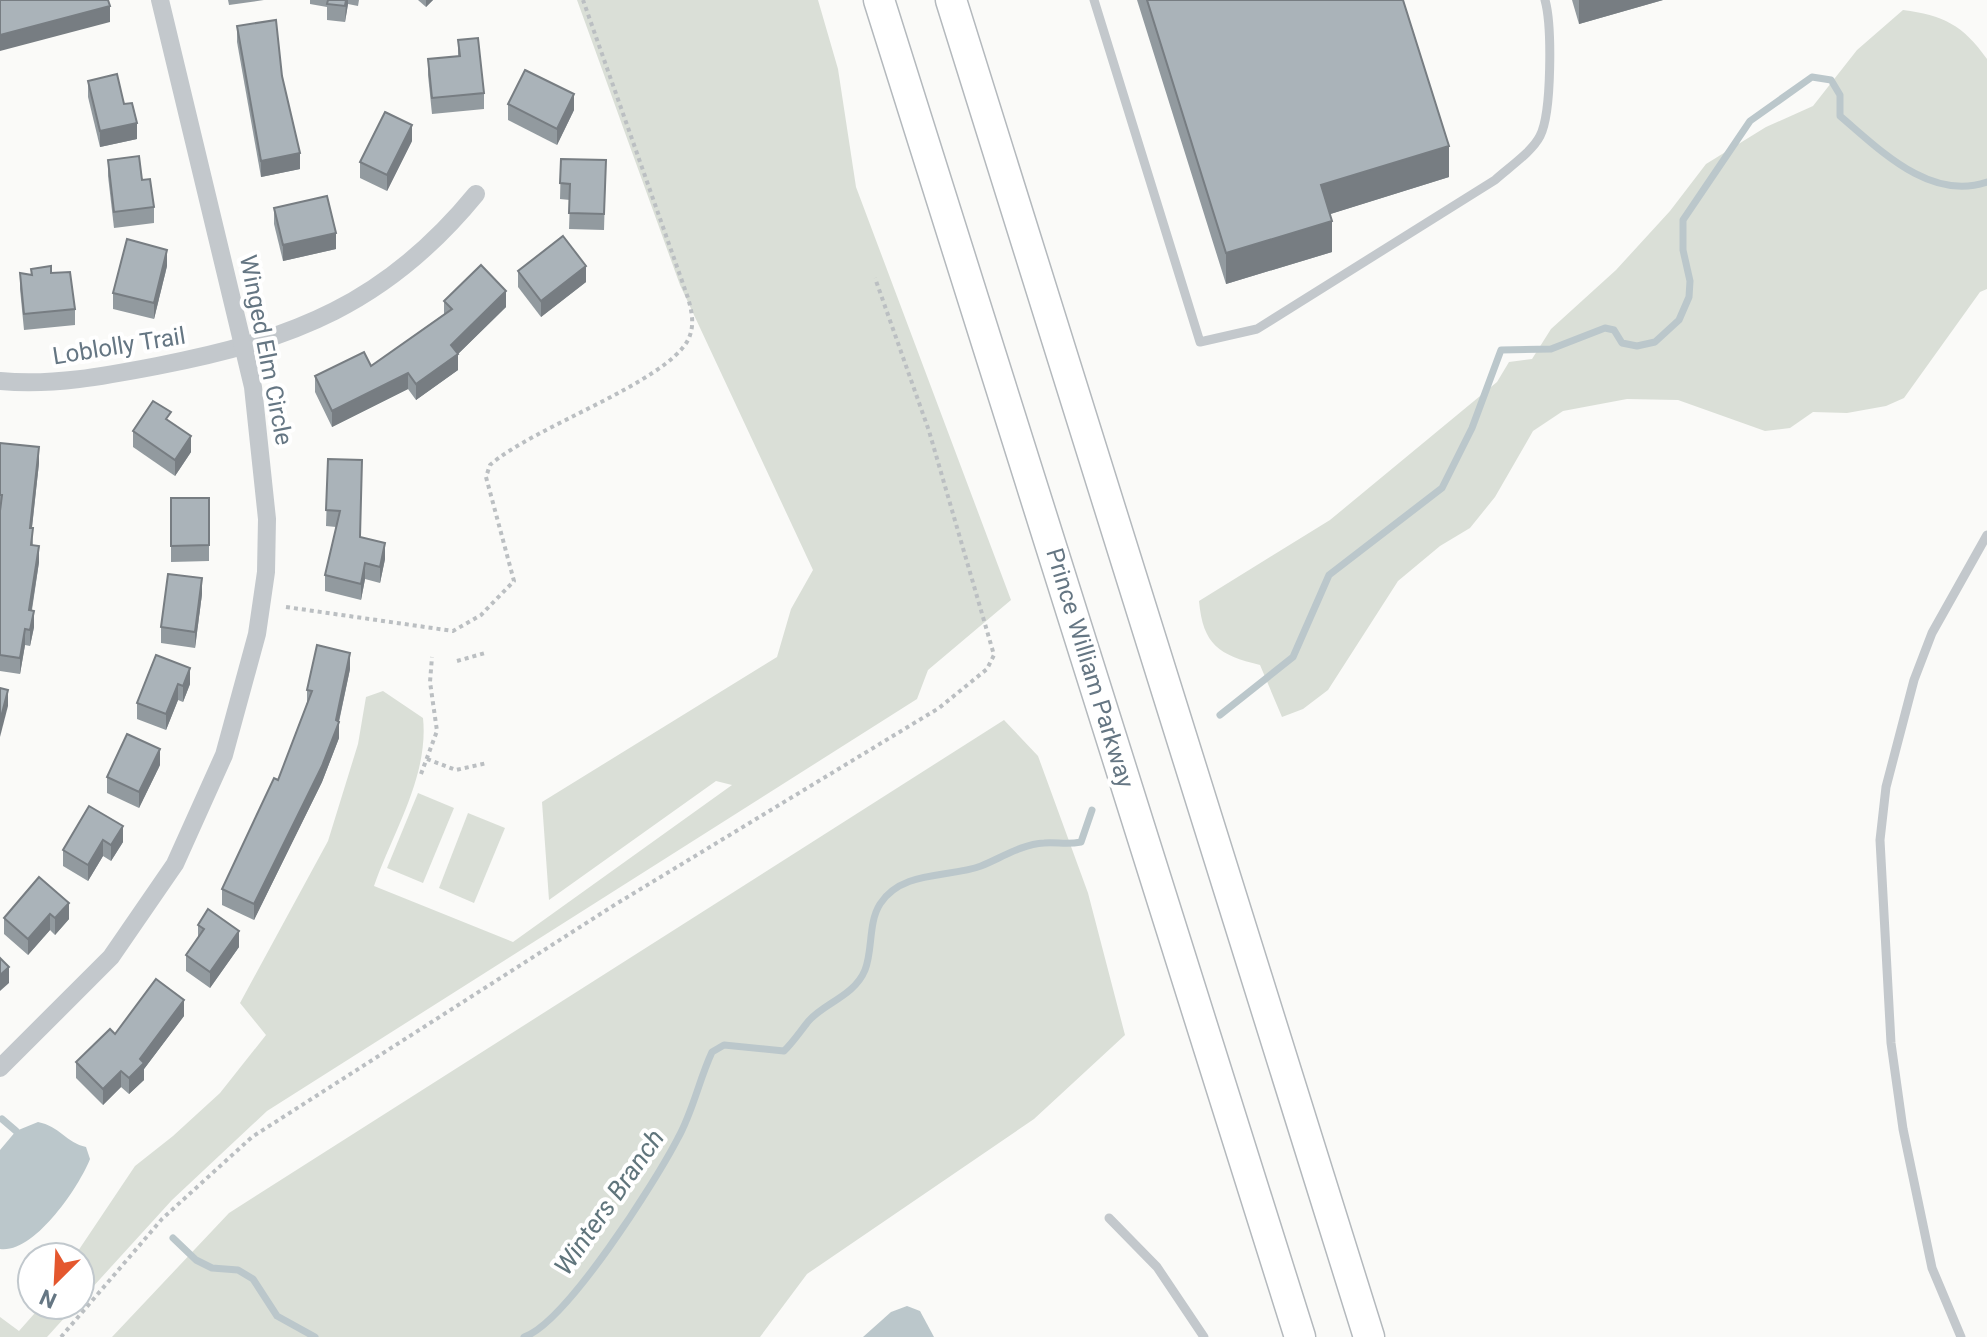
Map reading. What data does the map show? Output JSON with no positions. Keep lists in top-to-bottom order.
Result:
{
  "streets": {
    "highway": ["Prince William Parkway"],
    "street": ["Loblolly Trail", "Winged Elm Circle"]
  },
  "crossings": [
    ["Loblolly Trail", "Winged Elm Circle"]
  ],
  "water": ["Winters Branch"],
  "north": "bottom left"
}
